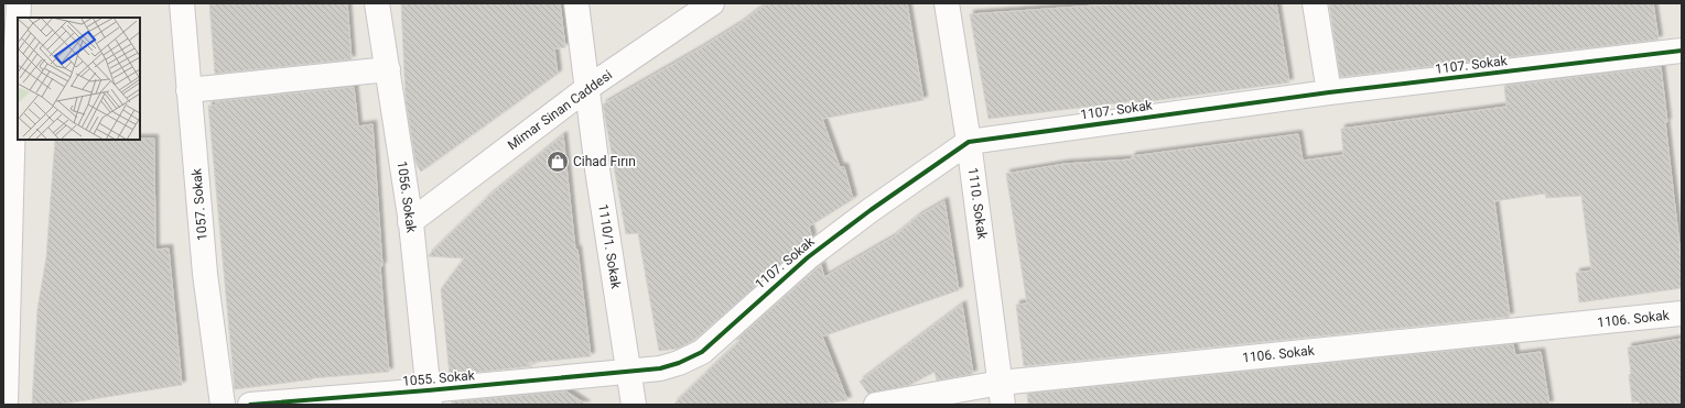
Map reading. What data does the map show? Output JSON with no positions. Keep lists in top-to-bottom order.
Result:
{
  "streets": {
    "street": [
      "1107. Sokak",
      "Mimar Sinan Caddesi",
      "1056. Sokak",
      "1110. Sokak",
      "1057. Sokak",
      "1110/1. Sokak",
      "1106. Sokak",
      "1055. Sokak"
    ]
  },
  "crossings": [
    ["1107. Sokak", "1110. Sokak"],
    ["1107. Sokak", "1110/1. Sokak"],
    ["1107. Sokak", "1055. Sokak"],
    ["Mimar Sinan Caddesi", "1056. Sokak"],
    ["Mimar Sinan Caddesi", "1110/1. Sokak"],
    ["1056. Sokak", "1055. Sokak"],
    ["1110. Sokak", "1106. Sokak"],
    ["1110/1. Sokak", "1055. Sokak"]
  ],
  "places": {
    "shop": ["Cihad Fırın"]
  }
}
